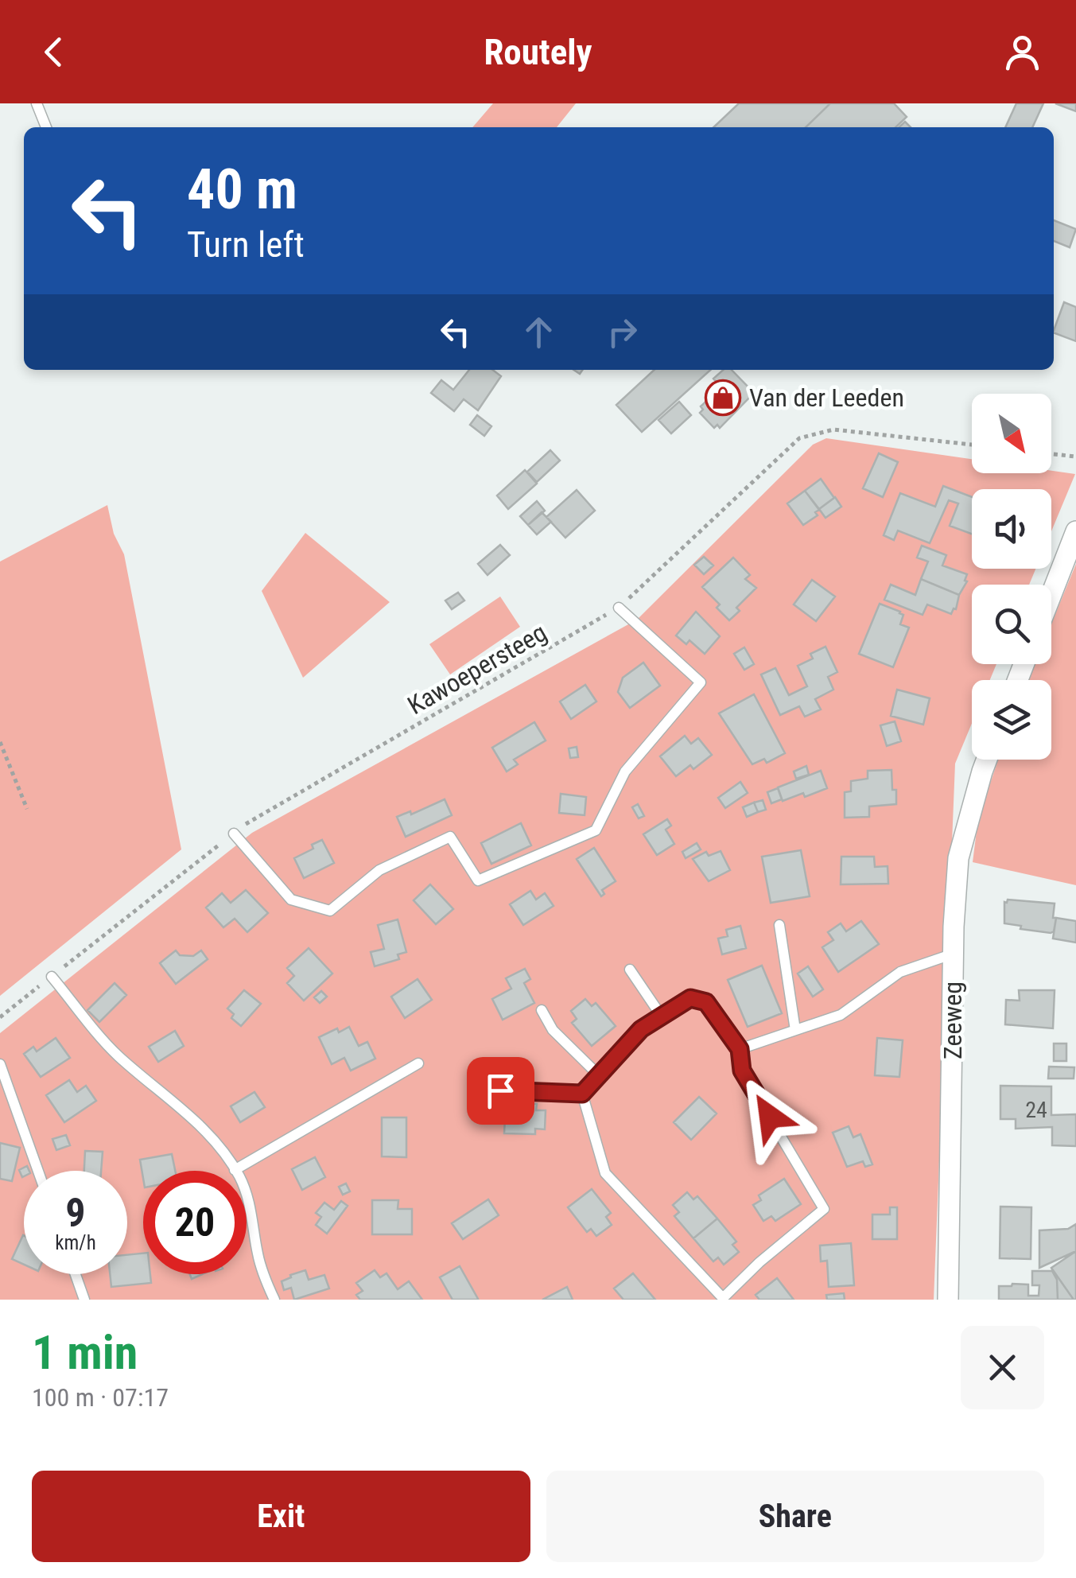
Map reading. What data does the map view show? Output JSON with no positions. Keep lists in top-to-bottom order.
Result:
{
  "streets": {
    "street": ["Zeeweg"],
    "path": ["Kawoepersteeg"]
  },
  "places": {
    "shop": ["Van der Leeden"]
  },
  "house_numbers": ["24"],
  "north": "bottom right",
  "page": {
    "header": "Routely",
    "turn": ["40 m", "Turn left"],
    "speed": "9 km/h",
    "limit": "20",
    "heading": ["1 min", "100 m · 07:17"],
    "buttons": ["Exit", "Share"]
  }
}
